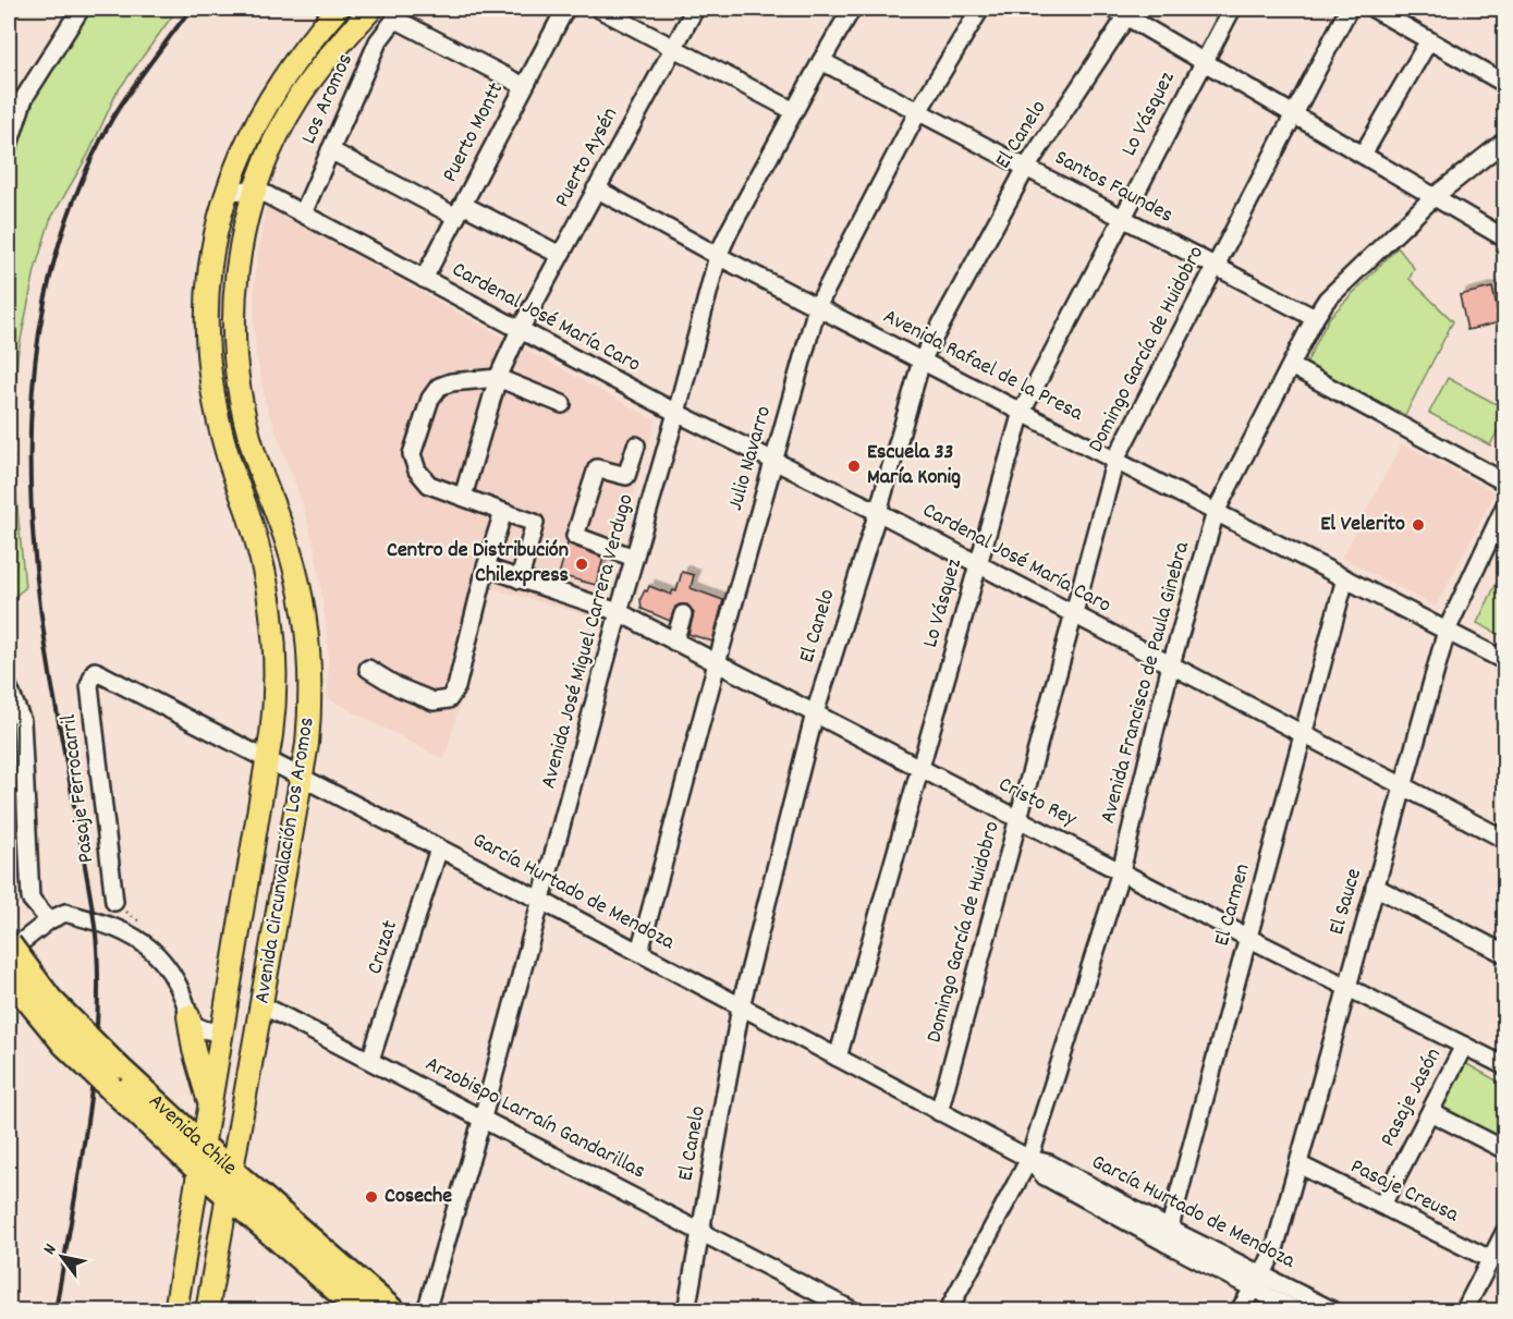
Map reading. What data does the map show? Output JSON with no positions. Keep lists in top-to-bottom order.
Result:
{
  "streets": {
    "highway": ["Avenida Chile"],
    "main road": ["Avenida Circunvalación Los Aromos"],
    "street": [
      "Los Aromos",
      "Lo Vásquez",
      "Puerto Montt",
      "El Canelo",
      "Puerto Aysén",
      "Santos Faundes",
      "Cardenal José María Caro",
      "Domingo García de Huidobro",
      "Avenida Rafael de la Presa",
      "Julio Navarro",
      "Avenida José Miguel Carrera Verdugo",
      "Avenida Francisco de Paula Ginebra",
      "Pasaje Ferrocarril",
      "Cristo Rey",
      "García Hurtado de Mendoza",
      "El Sauce",
      "El Carmen",
      "Cruzat",
      "Pasaje Jasón",
      "Arzobispo Larraín Gandarillas",
      "Pasaje Creusa"
    ]
  },
  "crossings": [
    ["Los Aromos", "Cardenal José María Caro"],
    ["Lo Vásquez", "Santos Faundes"],
    ["Lo Vásquez", "Cardenal José María Caro"],
    ["Lo Vásquez", "Avenida Rafael de la Presa"],
    ["Lo Vásquez", "Cristo Rey"],
    ["Lo Vásquez", "García Hurtado de Mendoza"],
    ["Puerto Montt", "Cardenal José María Caro"],
    ["El Canelo", "Santos Faundes"],
    ["El Canelo", "Cardenal José María Caro"],
    ["El Canelo", "Avenida Rafael de la Presa"],
    ["El Canelo", "Cristo Rey"],
    ["El Canelo", "García Hurtado de Mendoza"],
    ["El Canelo", "Arzobispo Larraín Gandarillas"],
    ["Puerto Aysén", "Cardenal José María Caro"],
    ["Puerto Aysén", "Avenida Rafael de la Presa"],
    ["Santos Faundes", "Domingo García de Huidobro"],
    ["Santos Faundes", "Julio Navarro"],
    ["Santos Faundes", "Avenida José Miguel Carrera Verdugo"],
    ["Santos Faundes", "Avenida Francisco de Paula Ginebra"],
    ["Cardenal José María Caro", "Domingo García de Huidobro"],
    ["Cardenal José María Caro", "Julio Navarro"],
    ["Cardenal José María Caro", "Avenida José Miguel Carrera Verdugo"],
    ["Cardenal José María Caro", "Avenida Francisco de Paula Ginebra"],
    ["Cardenal José María Caro", "Avenida Circunvalación Los Aromos"],
    ["Cardenal José María Caro", "El Sauce"],
    ["Cardenal José María Caro", "El Carmen"],
    ["Domingo García de Huidobro", "Avenida Rafael de la Presa"],
    ["Domingo García de Huidobro", "Cristo Rey"],
    ["Domingo García de Huidobro", "García Hurtado de Mendoza"],
    ["Avenida Rafael de la Presa", "Julio Navarro"],
    ["Avenida Rafael de la Presa", "Avenida José Miguel Carrera Verdugo"],
    ["Avenida Rafael de la Presa", "Avenida Francisco de Paula Ginebra"],
    ["Avenida Rafael de la Presa", "El Sauce"],
    ["Avenida Rafael de la Presa", "El Carmen"],
    ["Julio Navarro", "Cristo Rey"],
    ["Julio Navarro", "García Hurtado de Mendoza"],
    ["Avenida José Miguel Carrera Verdugo", "Cristo Rey"],
    ["Avenida José Miguel Carrera Verdugo", "García Hurtado de Mendoza"],
    ["Avenida José Miguel Carrera Verdugo", "Arzobispo Larraín Gandarillas"],
    ["Avenida Francisco de Paula Ginebra", "Cristo Rey"],
    ["Avenida Francisco de Paula Ginebra", "García Hurtado de Mendoza"],
    ["Pasaje Ferrocarril", "García Hurtado de Mendoza"],
    ["Cristo Rey", "El Sauce"],
    ["Cristo Rey", "El Carmen"],
    ["Cristo Rey", "Pasaje Jasón"],
    ["Avenida Circunvalación Los Aromos", "García Hurtado de Mendoza"],
    ["Avenida Circunvalación Los Aromos", "Arzobispo Larraín Gandarillas"],
    ["Avenida Circunvalación Los Aromos", "Avenida Chile"],
    ["García Hurtado de Mendoza", "El Sauce"],
    ["García Hurtado de Mendoza", "El Carmen"],
    ["García Hurtado de Mendoza", "Cruzat"],
    ["El Sauce", "Pasaje Creusa"],
    ["Cruzat", "Arzobispo Larraín Gandarillas"],
    ["Pasaje Jasón", "Pasaje Creusa"]
  ],
  "places": [
    "Escuela 33 María Konig",
    "El Velerito",
    "Centro de Distribución Chilexpress",
    "Coseche"
  ],
  "north": "top left"
}
